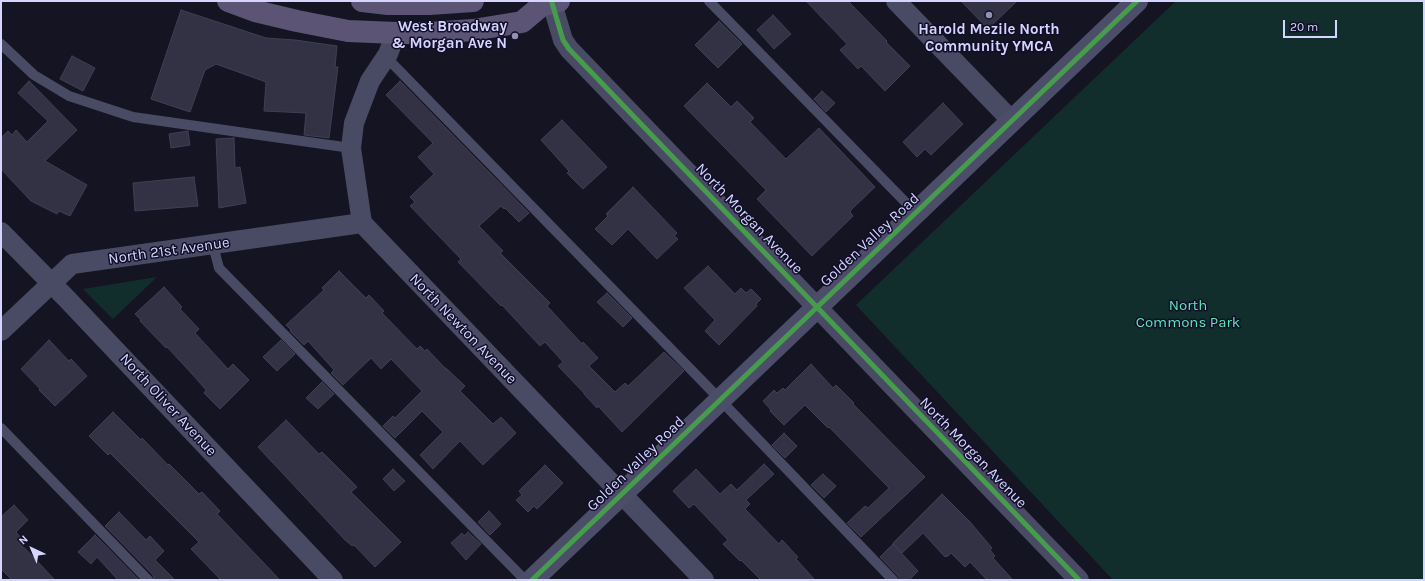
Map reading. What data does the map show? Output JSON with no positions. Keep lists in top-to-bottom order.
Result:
{
  "streets": {
    "street": [
      "North Morgan Avenue",
      "Golden Valley Road",
      "North 21st Avenue",
      "North Newton Avenue",
      "North Oliver Avenue"
    ]
  },
  "crossings": [
    ["North Morgan Avenue", "Golden Valley Road"],
    ["Golden Valley Road", "North Newton Avenue"],
    ["North 21st Avenue", "North Newton Avenue"],
    ["North 21st Avenue", "North Oliver Avenue"]
  ],
  "parks": ["North Commons Park"],
  "places": ["Harold Mezile North Community YMCA", "West Broadway & Morgan Ave N"],
  "scale_bar": "20 m",
  "north": "top left"
}
